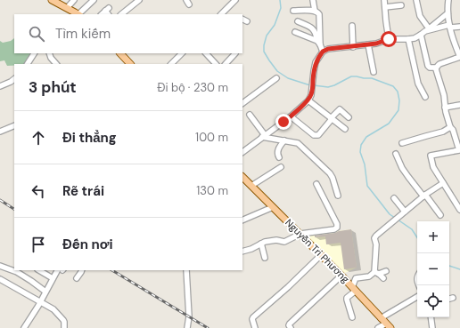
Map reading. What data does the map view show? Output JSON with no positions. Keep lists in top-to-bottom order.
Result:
{
  "streets": {
    "main road": ["Nguyễn Tri Phương"]
  },
  "page": {
    "search": "Tìm kiếm",
    "heading": ["3 phút", "Đi bộ · 230 m"],
    "list": [
      ["Đi thẳng", "100 m"],
      ["Rẽ trái", "130 m"],
      "Đến nơi"
    ],
    "map_buttons": ["+", "−"]
  }
}
